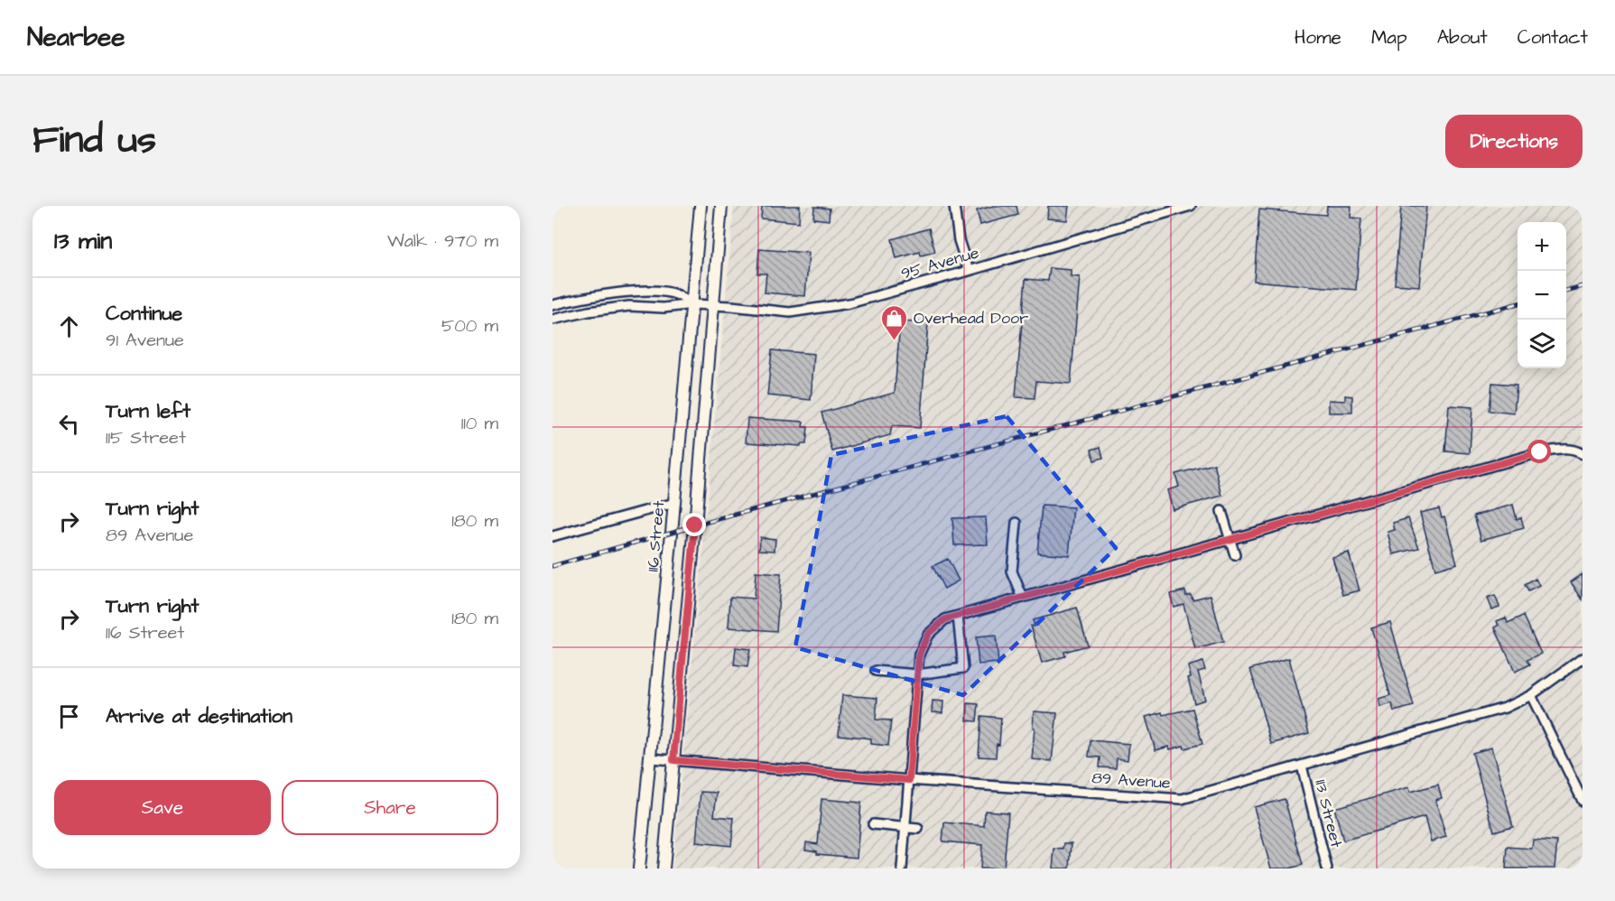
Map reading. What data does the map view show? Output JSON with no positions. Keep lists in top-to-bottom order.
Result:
{
  "streets": {
    "main road": ["116 Street"],
    "street": ["95 Avenue", "89 Avenue", "113 Street"]
  },
  "crossings": [
    ["95 Avenue", "116 Street"],
    ["116 Street", "89 Avenue"],
    ["89 Avenue", "113 Street"]
  ],
  "places": {
    "shop": ["Overhead Door"]
  },
  "page": {
    "header": "Nearbee",
    "nav": [
      "Home",
      "Map",
      "About",
      "Contact"
    ],
    "title": "Find us",
    "buttons": [
      "Directions",
      ["Save", "Share"]
    ],
    "heading": ["13 min", "Walk · 970 m"],
    "map_buttons": ["+", "−"],
    "list": [
      ["Continue", "91 Avenue", "500 m"],
      ["Turn left", "115 Street", "110 m"],
      ["Turn right", "89 Avenue", "180 m"],
      ["Turn right", "116 Street", "180 m"],
      "Arrive at destination"
    ]
  }
}
